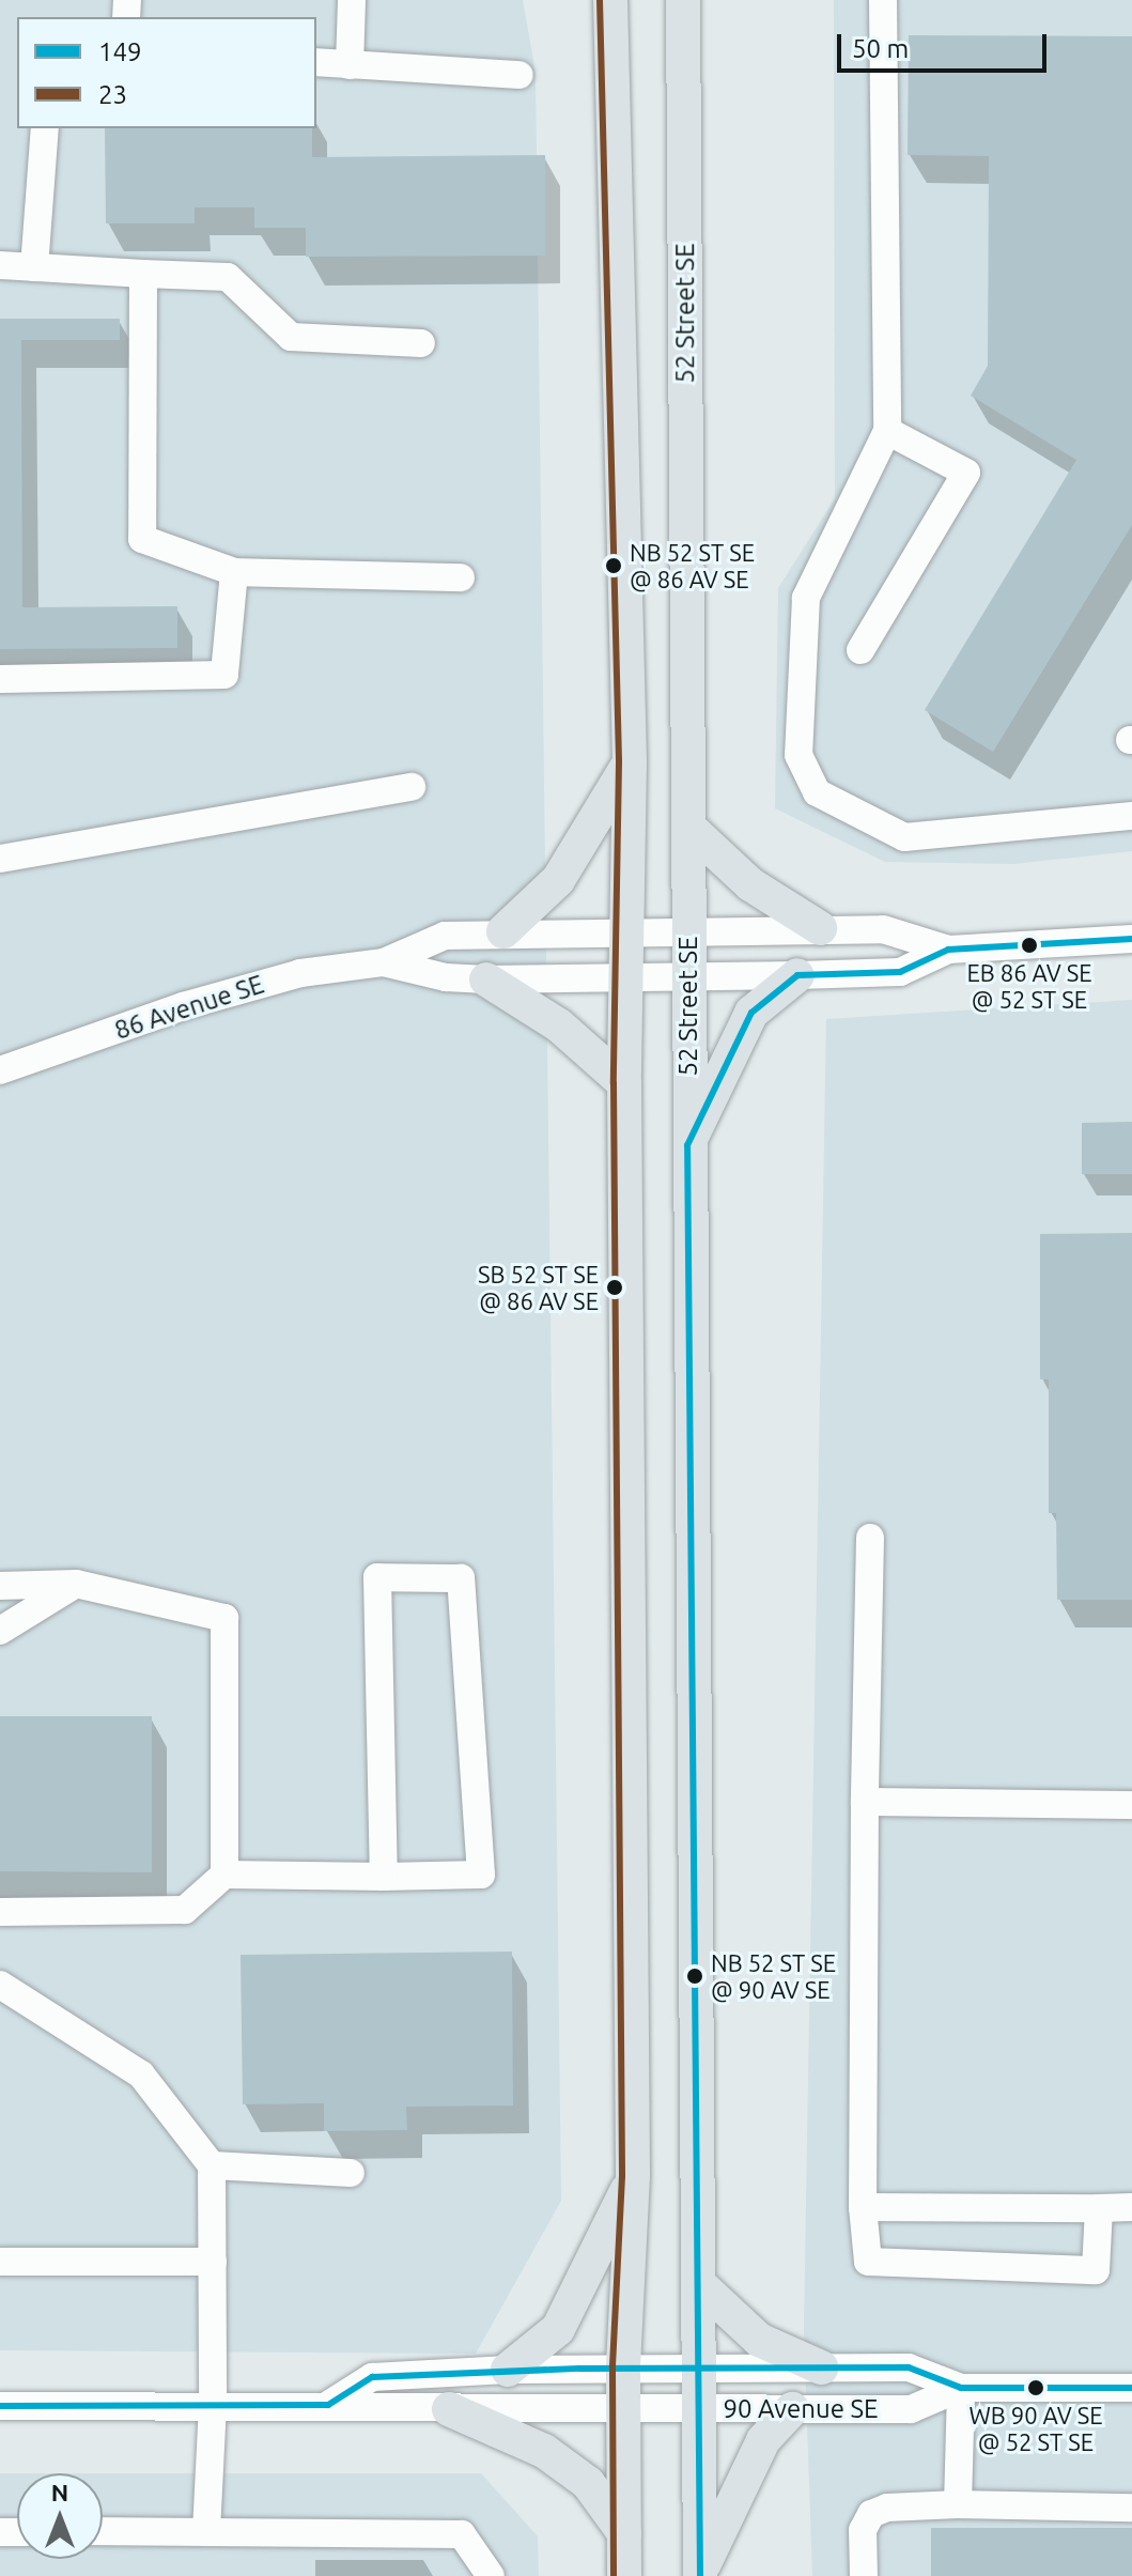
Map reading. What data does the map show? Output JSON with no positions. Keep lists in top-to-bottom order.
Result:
{
  "streets": {
    "main road": ["52 Street SE"],
    "street": ["86 Avenue SE", "90 Avenue SE"]
  },
  "crossings": [
    ["52 Street SE", "86 Avenue SE"],
    ["52 Street SE", "90 Avenue SE"]
  ],
  "places": [
    "NB 52 ST SE @ 86 AV SE",
    "EB 86 AV SE @ 52 ST SE",
    "SB 52 ST SE @ 86 AV SE",
    "NB 52 ST SE @ 90 AV SE",
    "WB 90 AV SE @ 52 ST SE"
  ],
  "lines": ["transit line 23", "transit line 149"],
  "legend": ["149", "23"],
  "scale_bar": "50 m",
  "north": "top"
}
